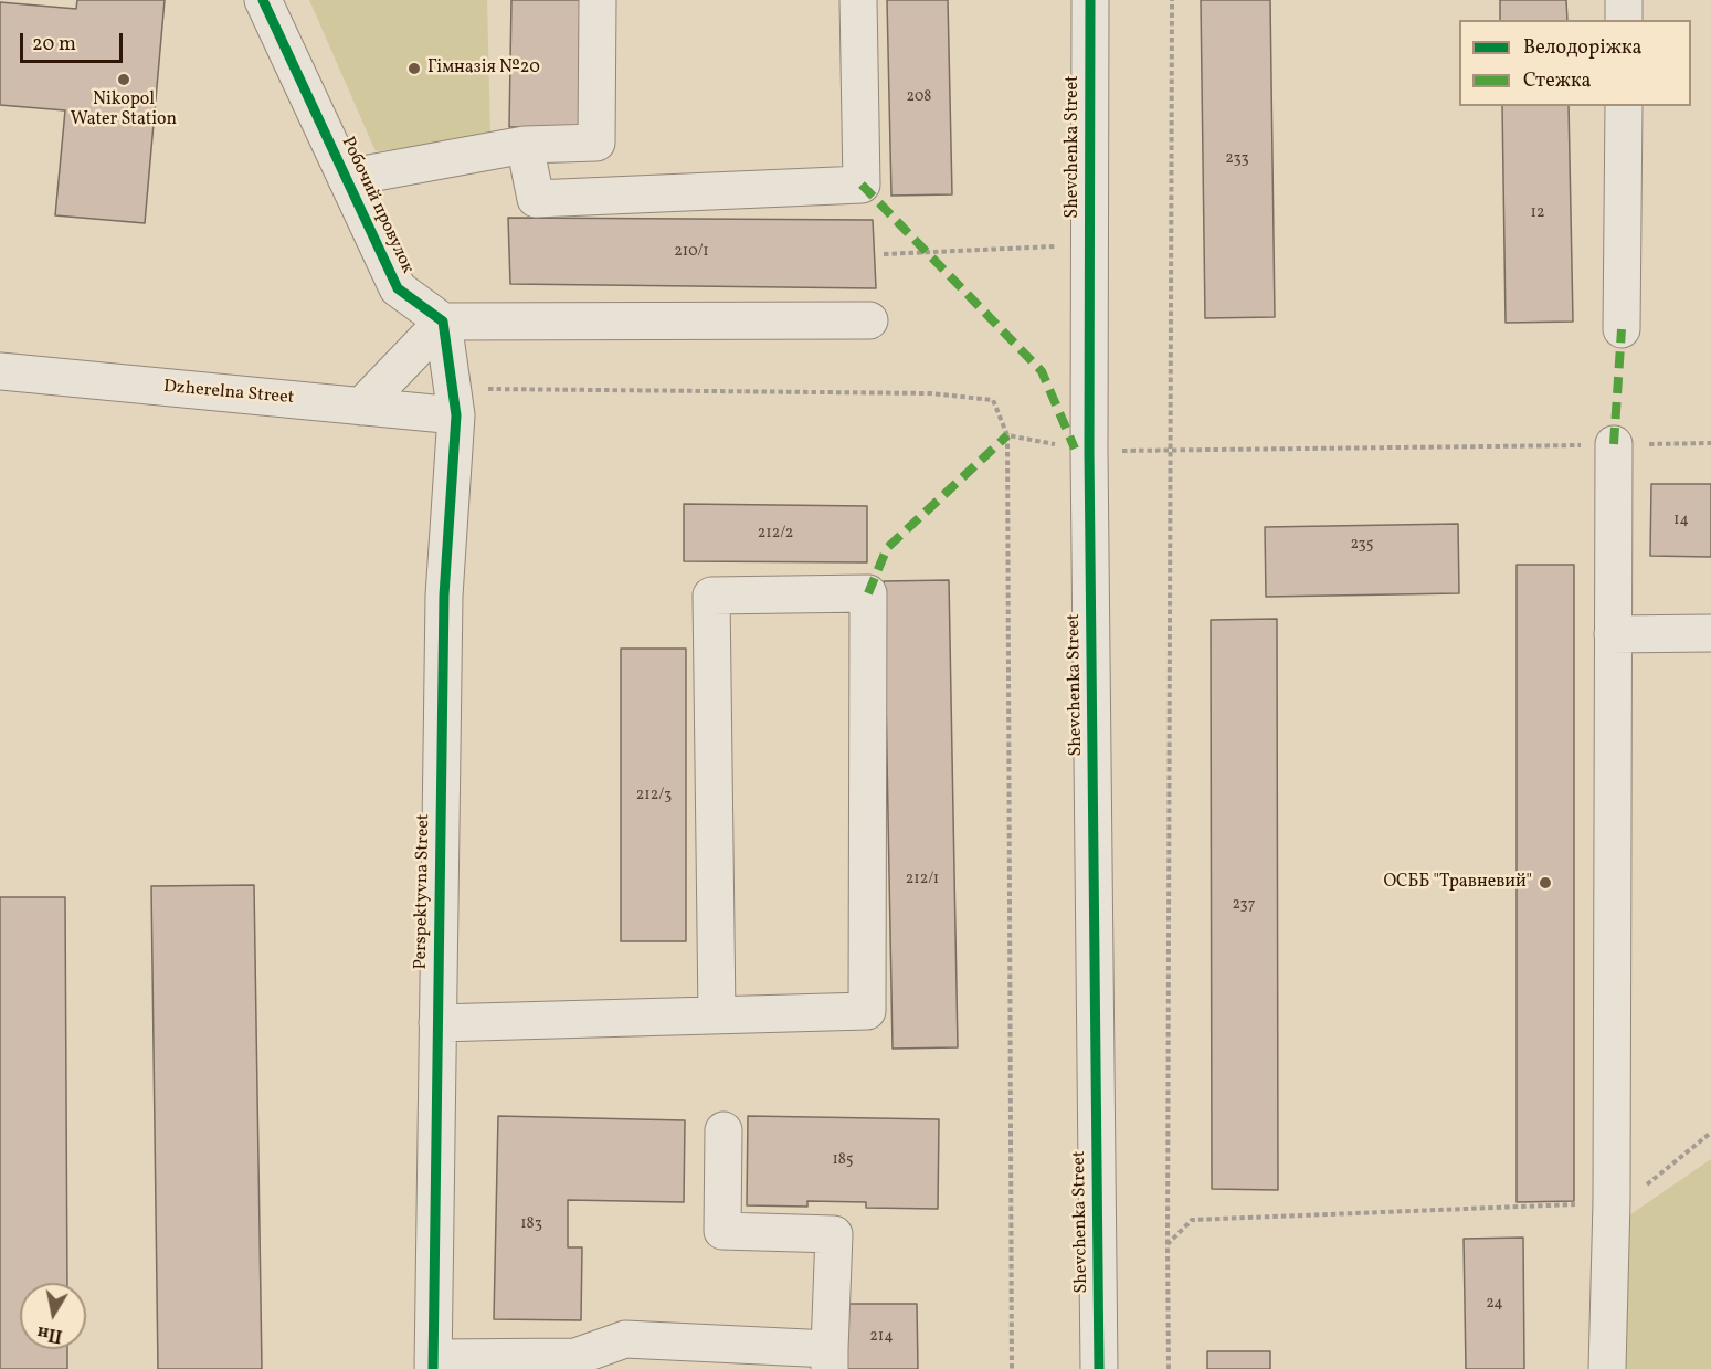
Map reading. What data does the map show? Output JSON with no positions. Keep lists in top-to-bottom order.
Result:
{
  "streets": {
    "street": [
      "Shevchenka Street",
      "Робочий провулок",
      "Dzherelna Street",
      "Perspektyvna Street"
    ]
  },
  "crossings": [
    ["Dzherelna Street", "Perspektyvna Street"]
  ],
  "places": ["Гімназія №20", "Nikopol Water Station", "ОСББ \"Травневий\""],
  "house_numbers": [
    "208",
    "233",
    "12",
    "210/1",
    "14",
    "212/2",
    "235",
    "212/3",
    "212/1",
    "237",
    "185",
    "183",
    "24",
    "214"
  ],
  "legend": ["Велодоріжка", "Стежка"],
  "scale_bar": "20 m",
  "north": "bottom"
}
